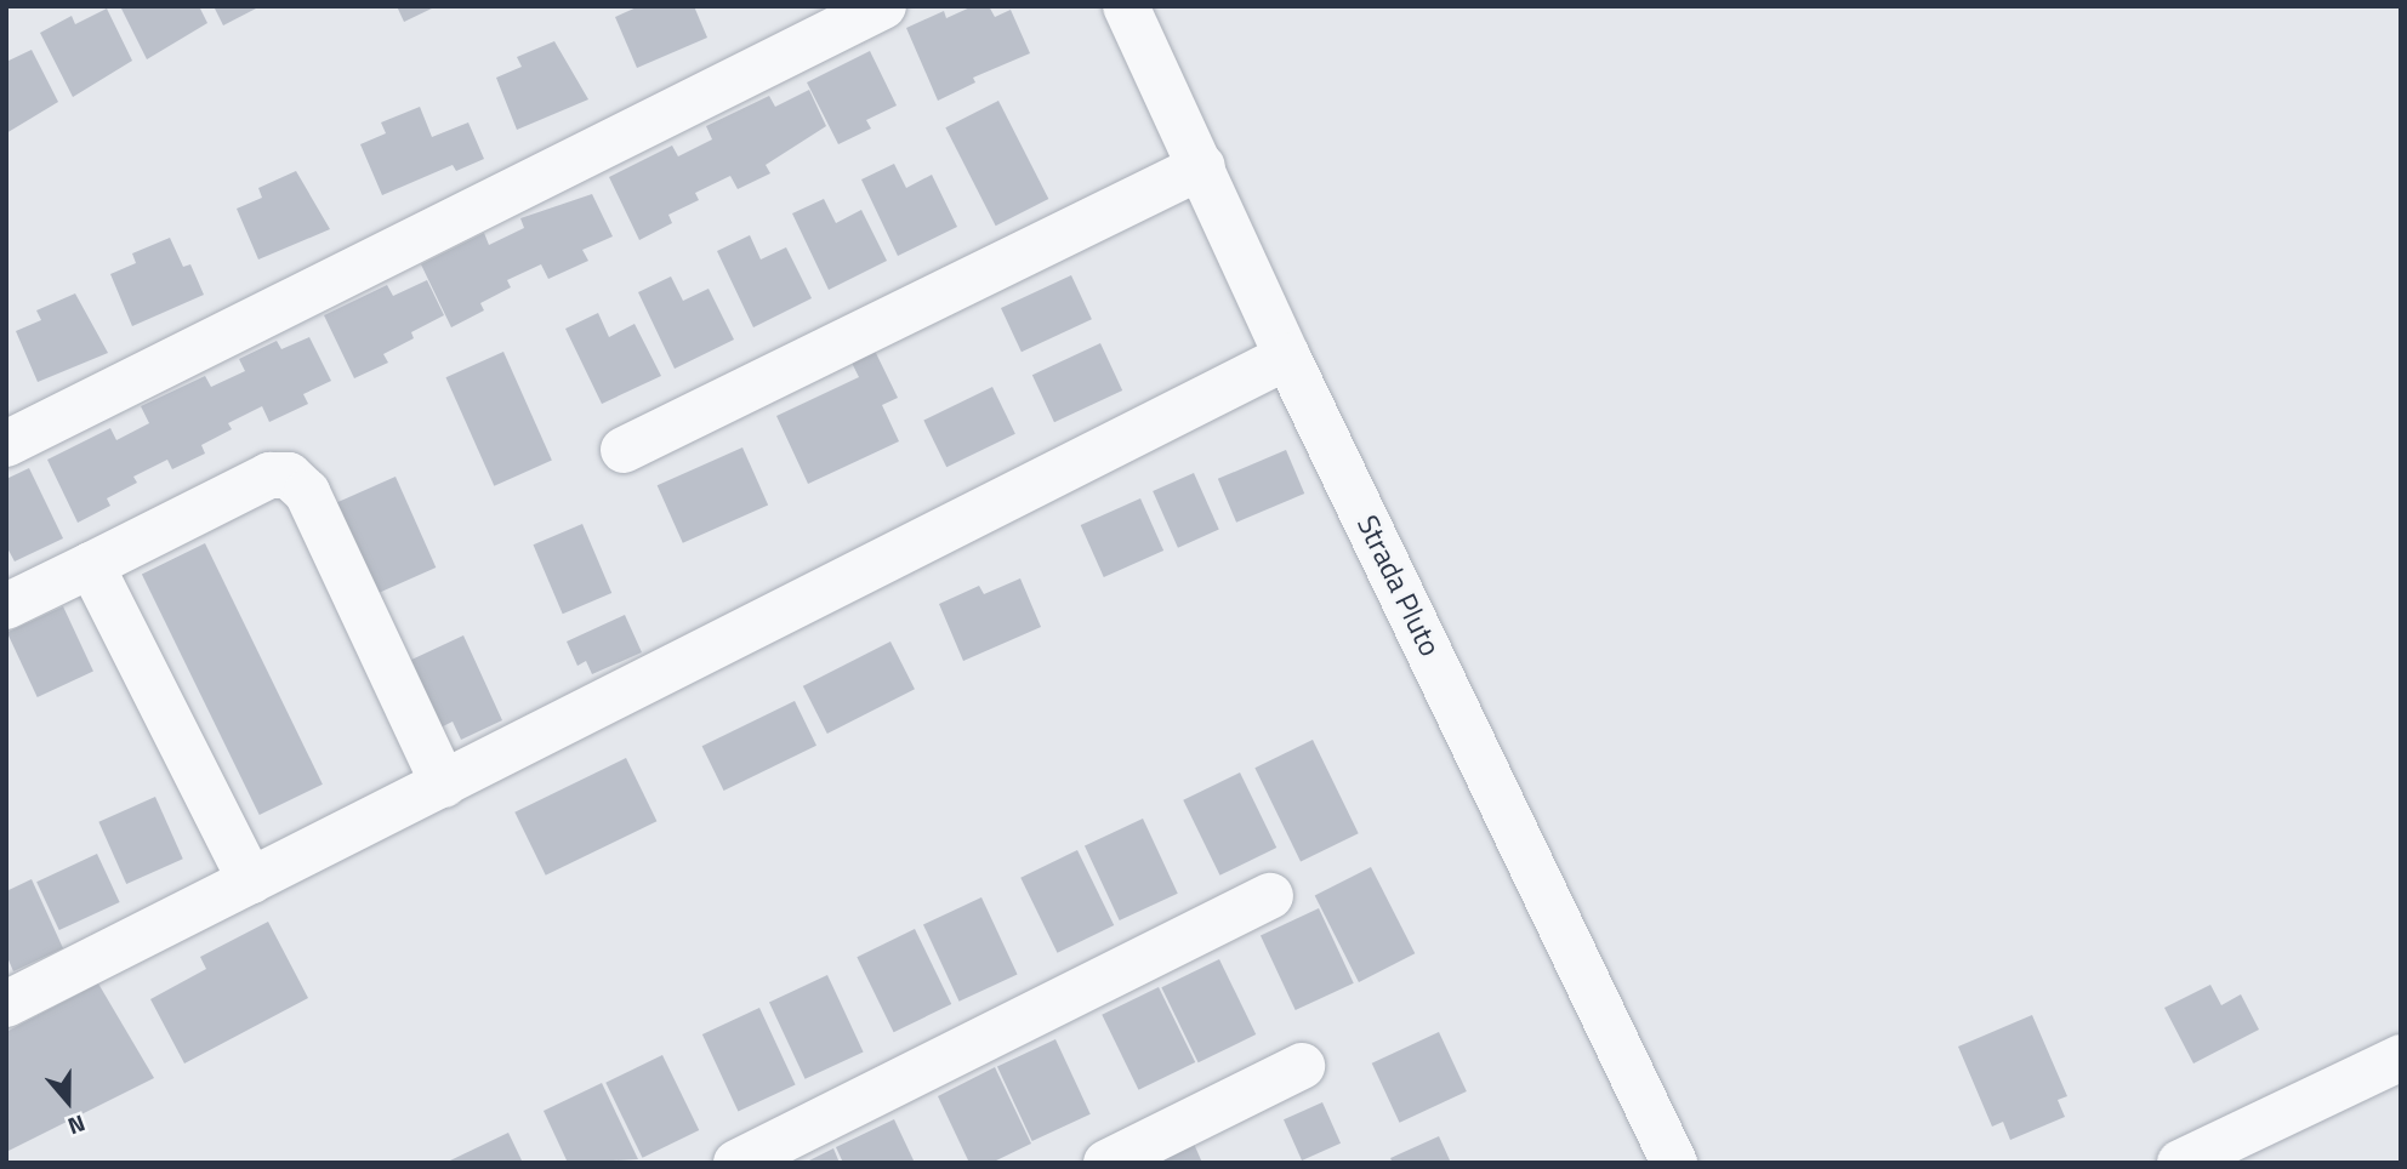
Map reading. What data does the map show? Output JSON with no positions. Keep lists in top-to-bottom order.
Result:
{
  "streets": {
    "street": ["Strada Pluto"]
  },
  "north": "bottom"
}
